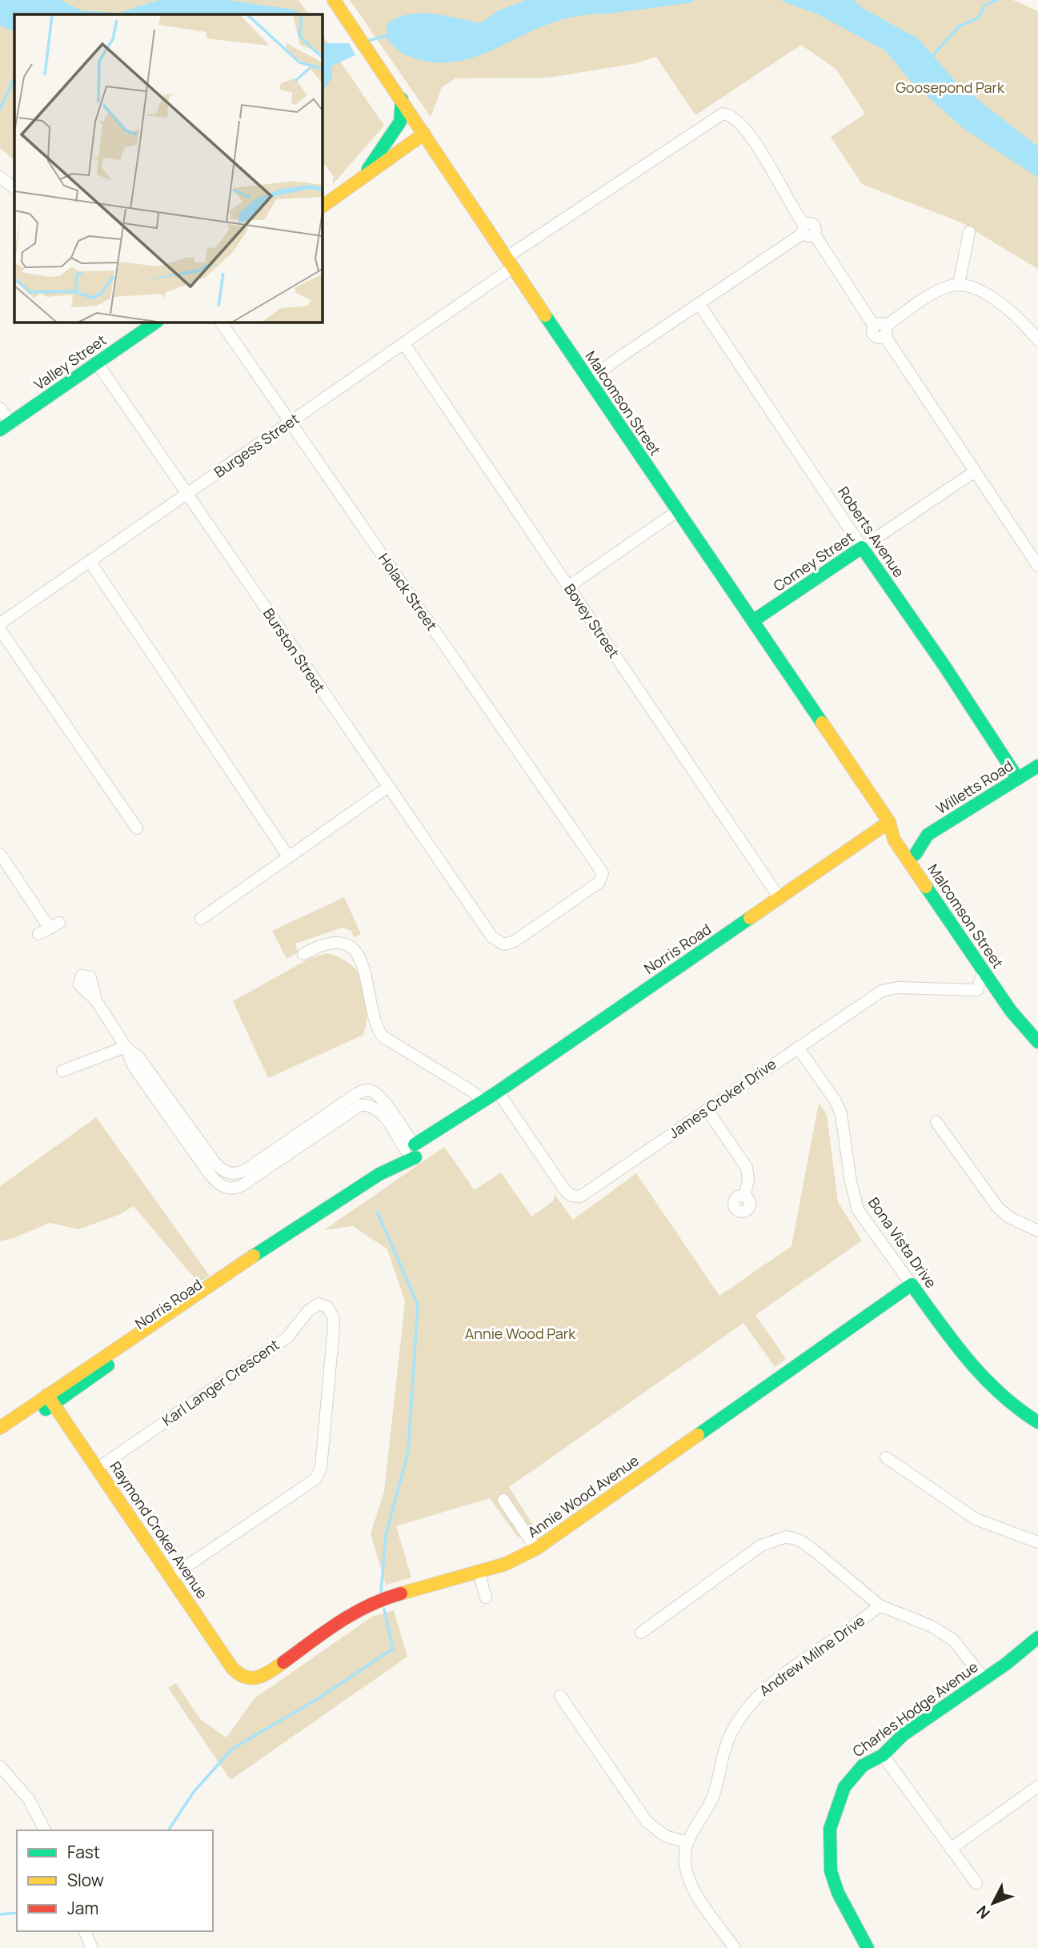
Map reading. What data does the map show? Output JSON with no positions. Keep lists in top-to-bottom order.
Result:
{
  "streets": {
    "street": [
      "Valley Street",
      "Malcomson Street",
      "Burgess Street",
      "Roberts Avenue",
      "Corney Street",
      "Holack Street",
      "Bovey Street",
      "Burston Street",
      "Willetts Road",
      "Norris Road",
      "James Croker Drive",
      "Bona Vista Drive",
      "Karl Langer Crescent",
      "Annie Wood Avenue",
      "Raymond Croker Avenue",
      "Andrew Milne Drive",
      "Charles Hodge Avenue"
    ]
  },
  "crossings": [
    ["Valley Street", "Burston Street"],
    ["Malcomson Street", "Burgess Street"],
    ["Malcomson Street", "Corney Street"],
    ["Malcomson Street", "Willetts Road"],
    ["Malcomson Street", "Norris Road"],
    ["Malcomson Street", "James Croker Drive"],
    ["Burgess Street", "Holack Street"],
    ["Burgess Street", "Bovey Street"],
    ["Burgess Street", "Burston Street"],
    ["Roberts Avenue", "Corney Street"],
    ["Roberts Avenue", "Willetts Road"],
    ["Holack Street", "Burston Street"],
    ["Bovey Street", "Norris Road"],
    ["Norris Road", "James Croker Drive"],
    ["Norris Road", "Raymond Croker Avenue"],
    ["James Croker Drive", "Bona Vista Drive"],
    ["Bona Vista Drive", "Annie Wood Avenue"],
    ["Karl Langer Crescent", "Raymond Croker Avenue"],
    ["Annie Wood Avenue", "Raymond Croker Avenue"]
  ],
  "parks": ["Goosepond Park", "Annie Wood Park"],
  "legend": ["Fast", "Slow", "Jam"],
  "north": "bottom left"
}
